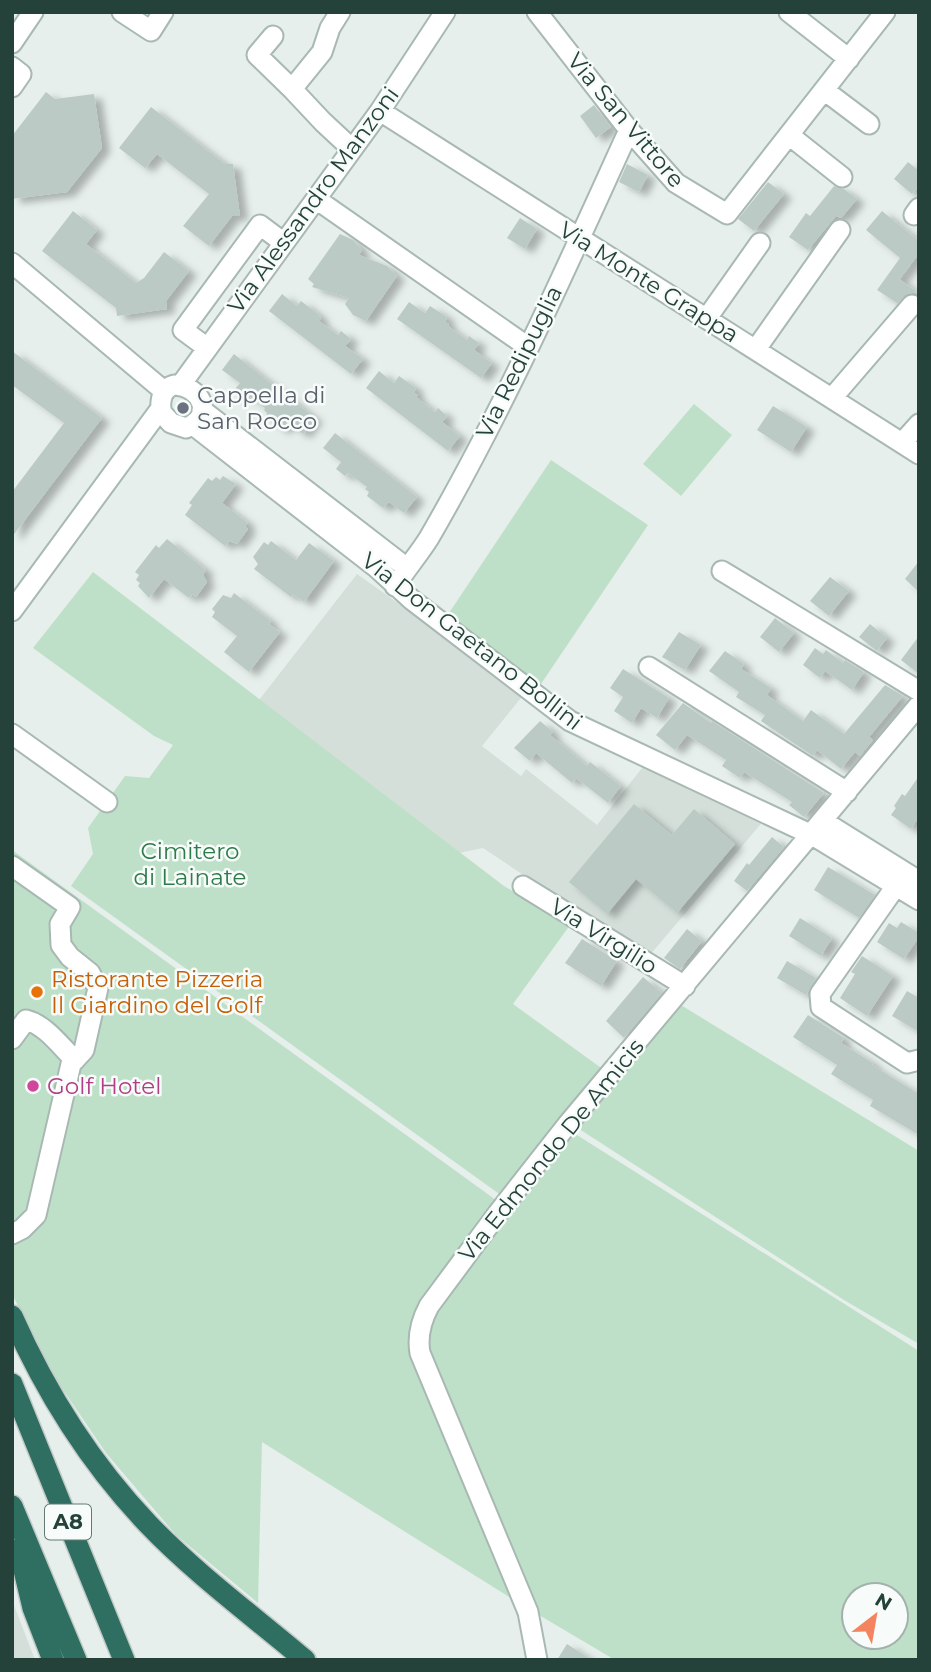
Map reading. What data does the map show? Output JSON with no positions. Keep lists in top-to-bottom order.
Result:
{
  "streets": {
    "highway": ["A8"],
    "street": [
      "Via San Vittore",
      "Via Alessandro Manzoni",
      "Via Monte Grappa",
      "Via Redipuglia",
      "Via Don Gaetano Bollini",
      "Via Virgilio",
      "Via Edmondo De Amicis"
    ]
  },
  "crossings": [
    ["Via San Vittore", "Via Redipuglia"],
    ["Via Alessandro Manzoni", "Via Monte Grappa"],
    ["Via Monte Grappa", "Via Redipuglia"],
    ["Via Redipuglia", "Via Don Gaetano Bollini"],
    ["Via Don Gaetano Bollini", "Via Edmondo De Amicis"],
    ["Via Virgilio", "Via Edmondo De Amicis"]
  ],
  "parks": ["Cimitero di Lainate"],
  "places": ["Cappella di San Rocco", "Ristorante Pizzeria Il Giardino del Golf", "Golf Hotel"],
  "north": "top right"
}
